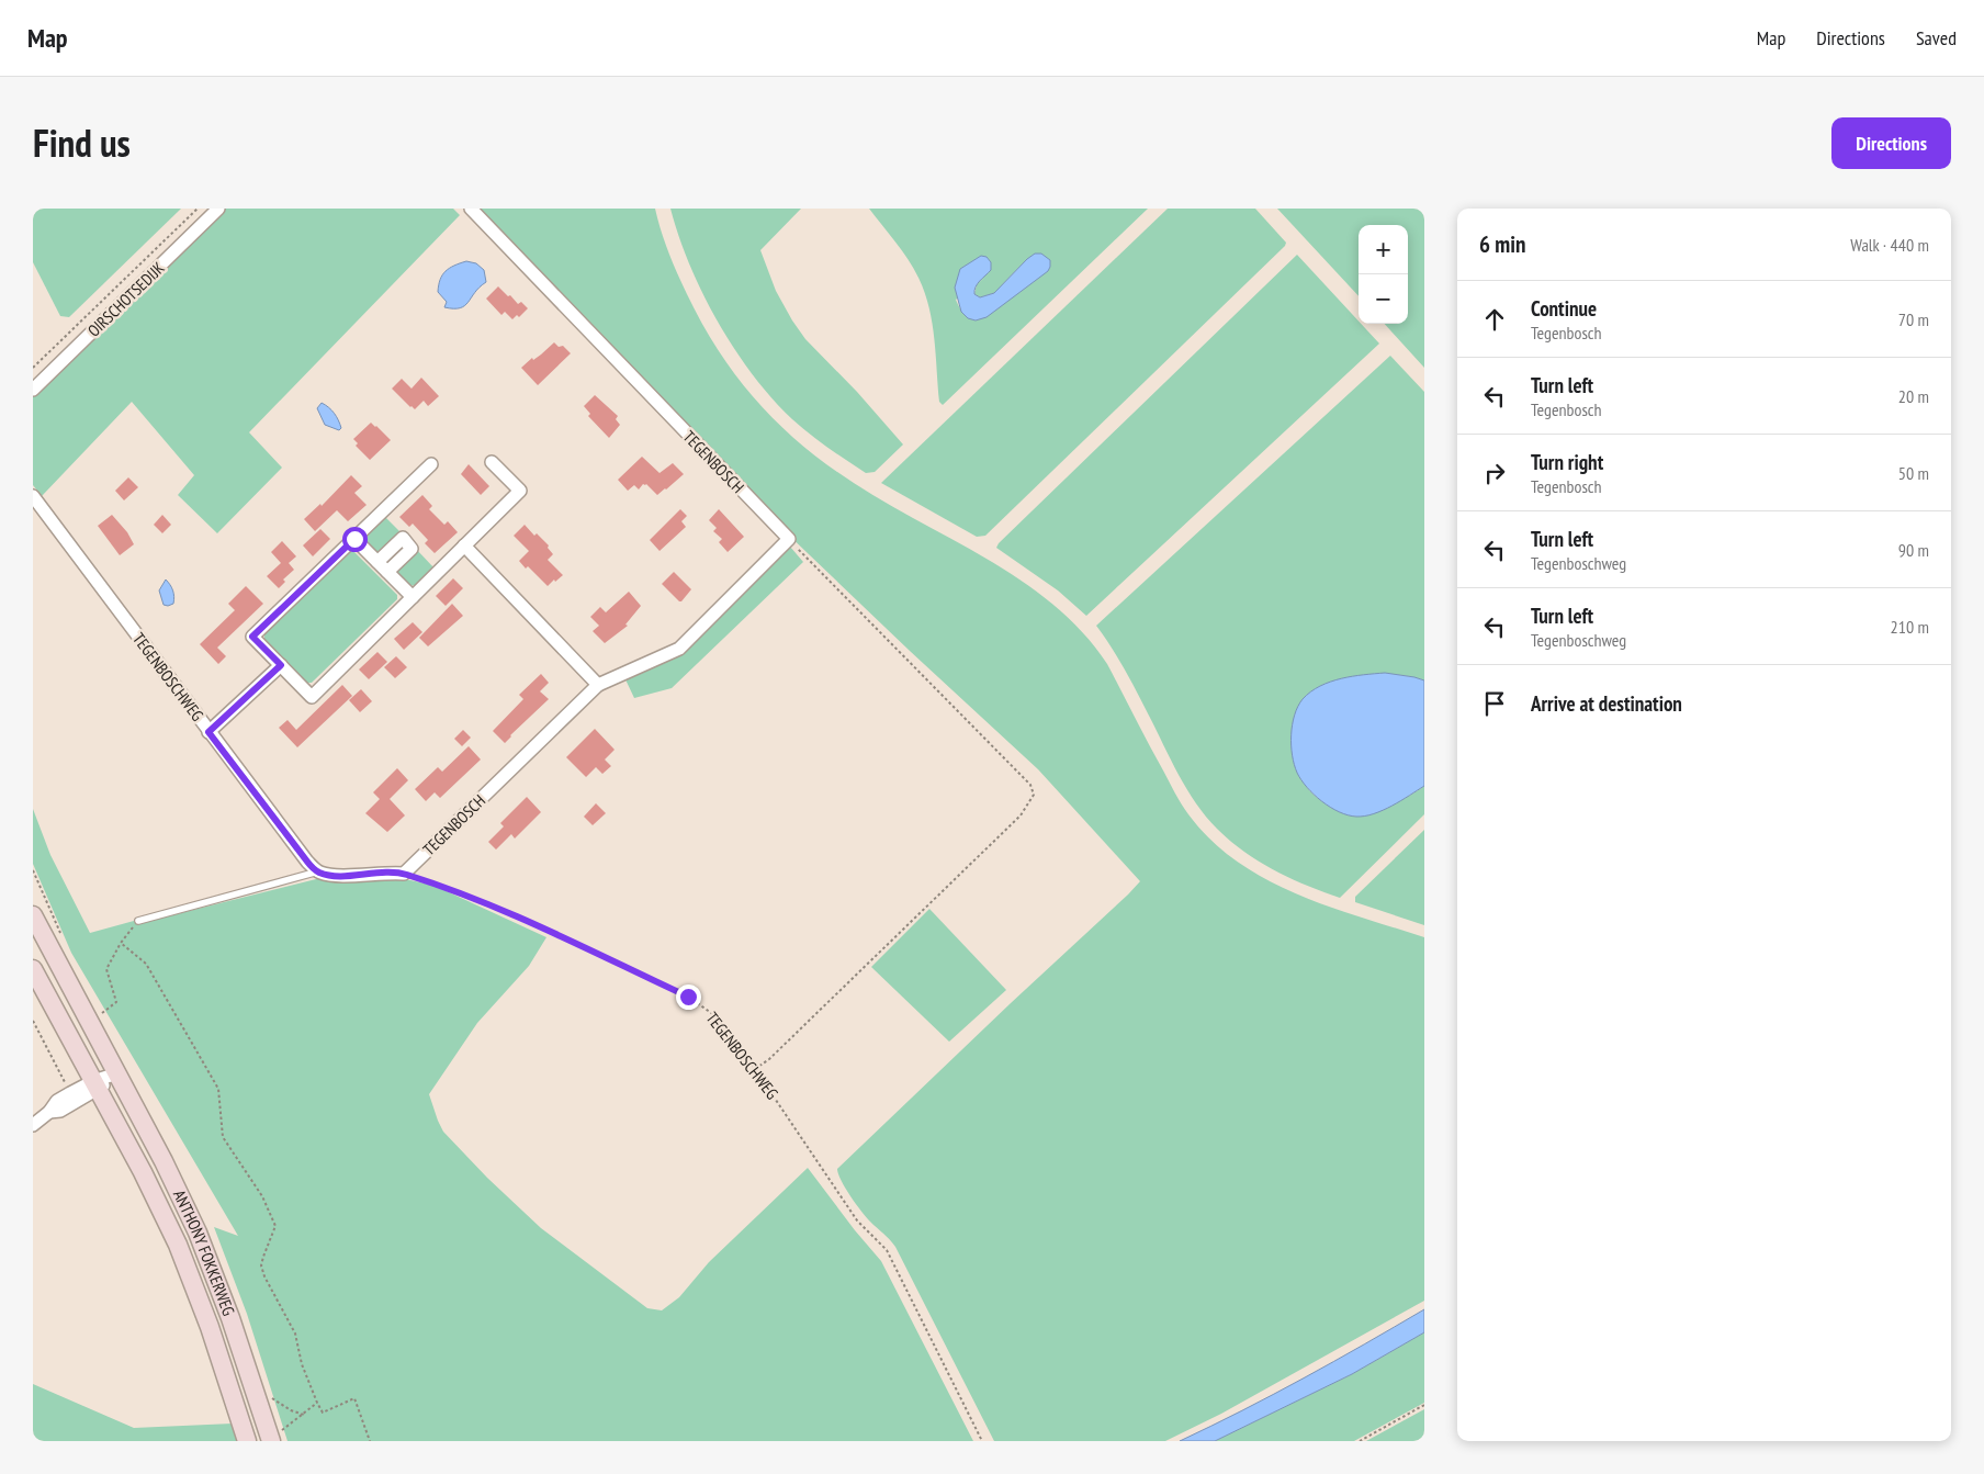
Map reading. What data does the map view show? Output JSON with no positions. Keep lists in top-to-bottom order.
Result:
{
  "streets": {
    "main road": ["ANTHONY FOKKERWEG"],
    "street": ["OIRSCHOTSEDIJK", "TEGENBOSCH", "TEGENBOSCHWEG"]
  },
  "crossings": [
    ["TEGENBOSCH", "TEGENBOSCHWEG"]
  ],
  "page": {
    "header": "Map",
    "nav": ["Map", "Directions", "Saved"],
    "title": "Find us",
    "buttons": "Directions",
    "heading": ["6 min", "Walk · 440 m"],
    "map_buttons": ["+", "−"],
    "list": [
      ["Continue", "Tegenbosch", "70 m"],
      ["Turn left", "Tegenbosch", "20 m"],
      ["Turn right", "Tegenbosch", "50 m"],
      ["Turn left", "Tegenboschweg", "90 m"],
      ["Turn left", "Tegenboschweg", "210 m"],
      "Arrive at destination"
    ]
  }
}
